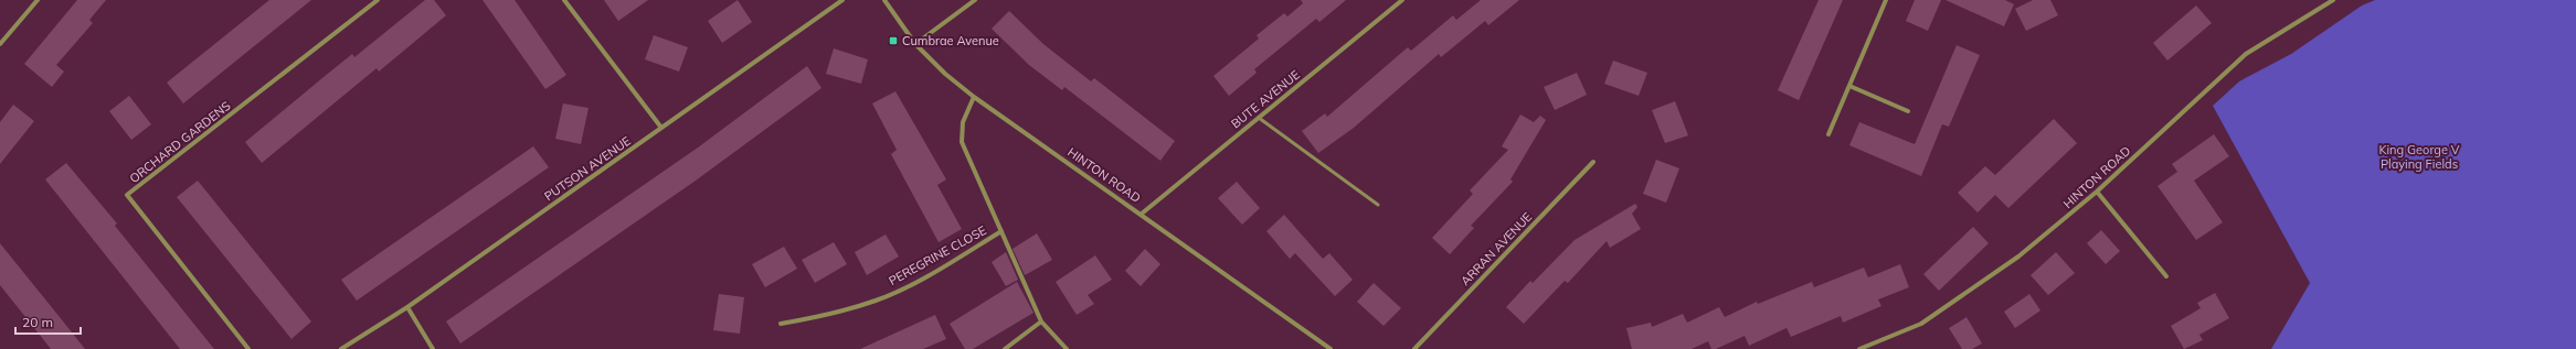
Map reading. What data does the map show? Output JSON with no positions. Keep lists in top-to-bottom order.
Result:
{
  "streets": {
    "street": [
      "BUTE AVENUE",
      "ORCHARD GARDENS",
      "PUTSON AVENUE",
      "HINTON ROAD",
      "ARRAN AVENUE",
      "PEREGRINE CLOSE"
    ]
  },
  "crossings": [
    ["BUTE AVENUE", "HINTON ROAD"]
  ],
  "parks": ["King George V Playing Fields"],
  "places": {
    "transit": ["Cumbrae Avenue"]
  },
  "scale_bar": "20 m"
}
